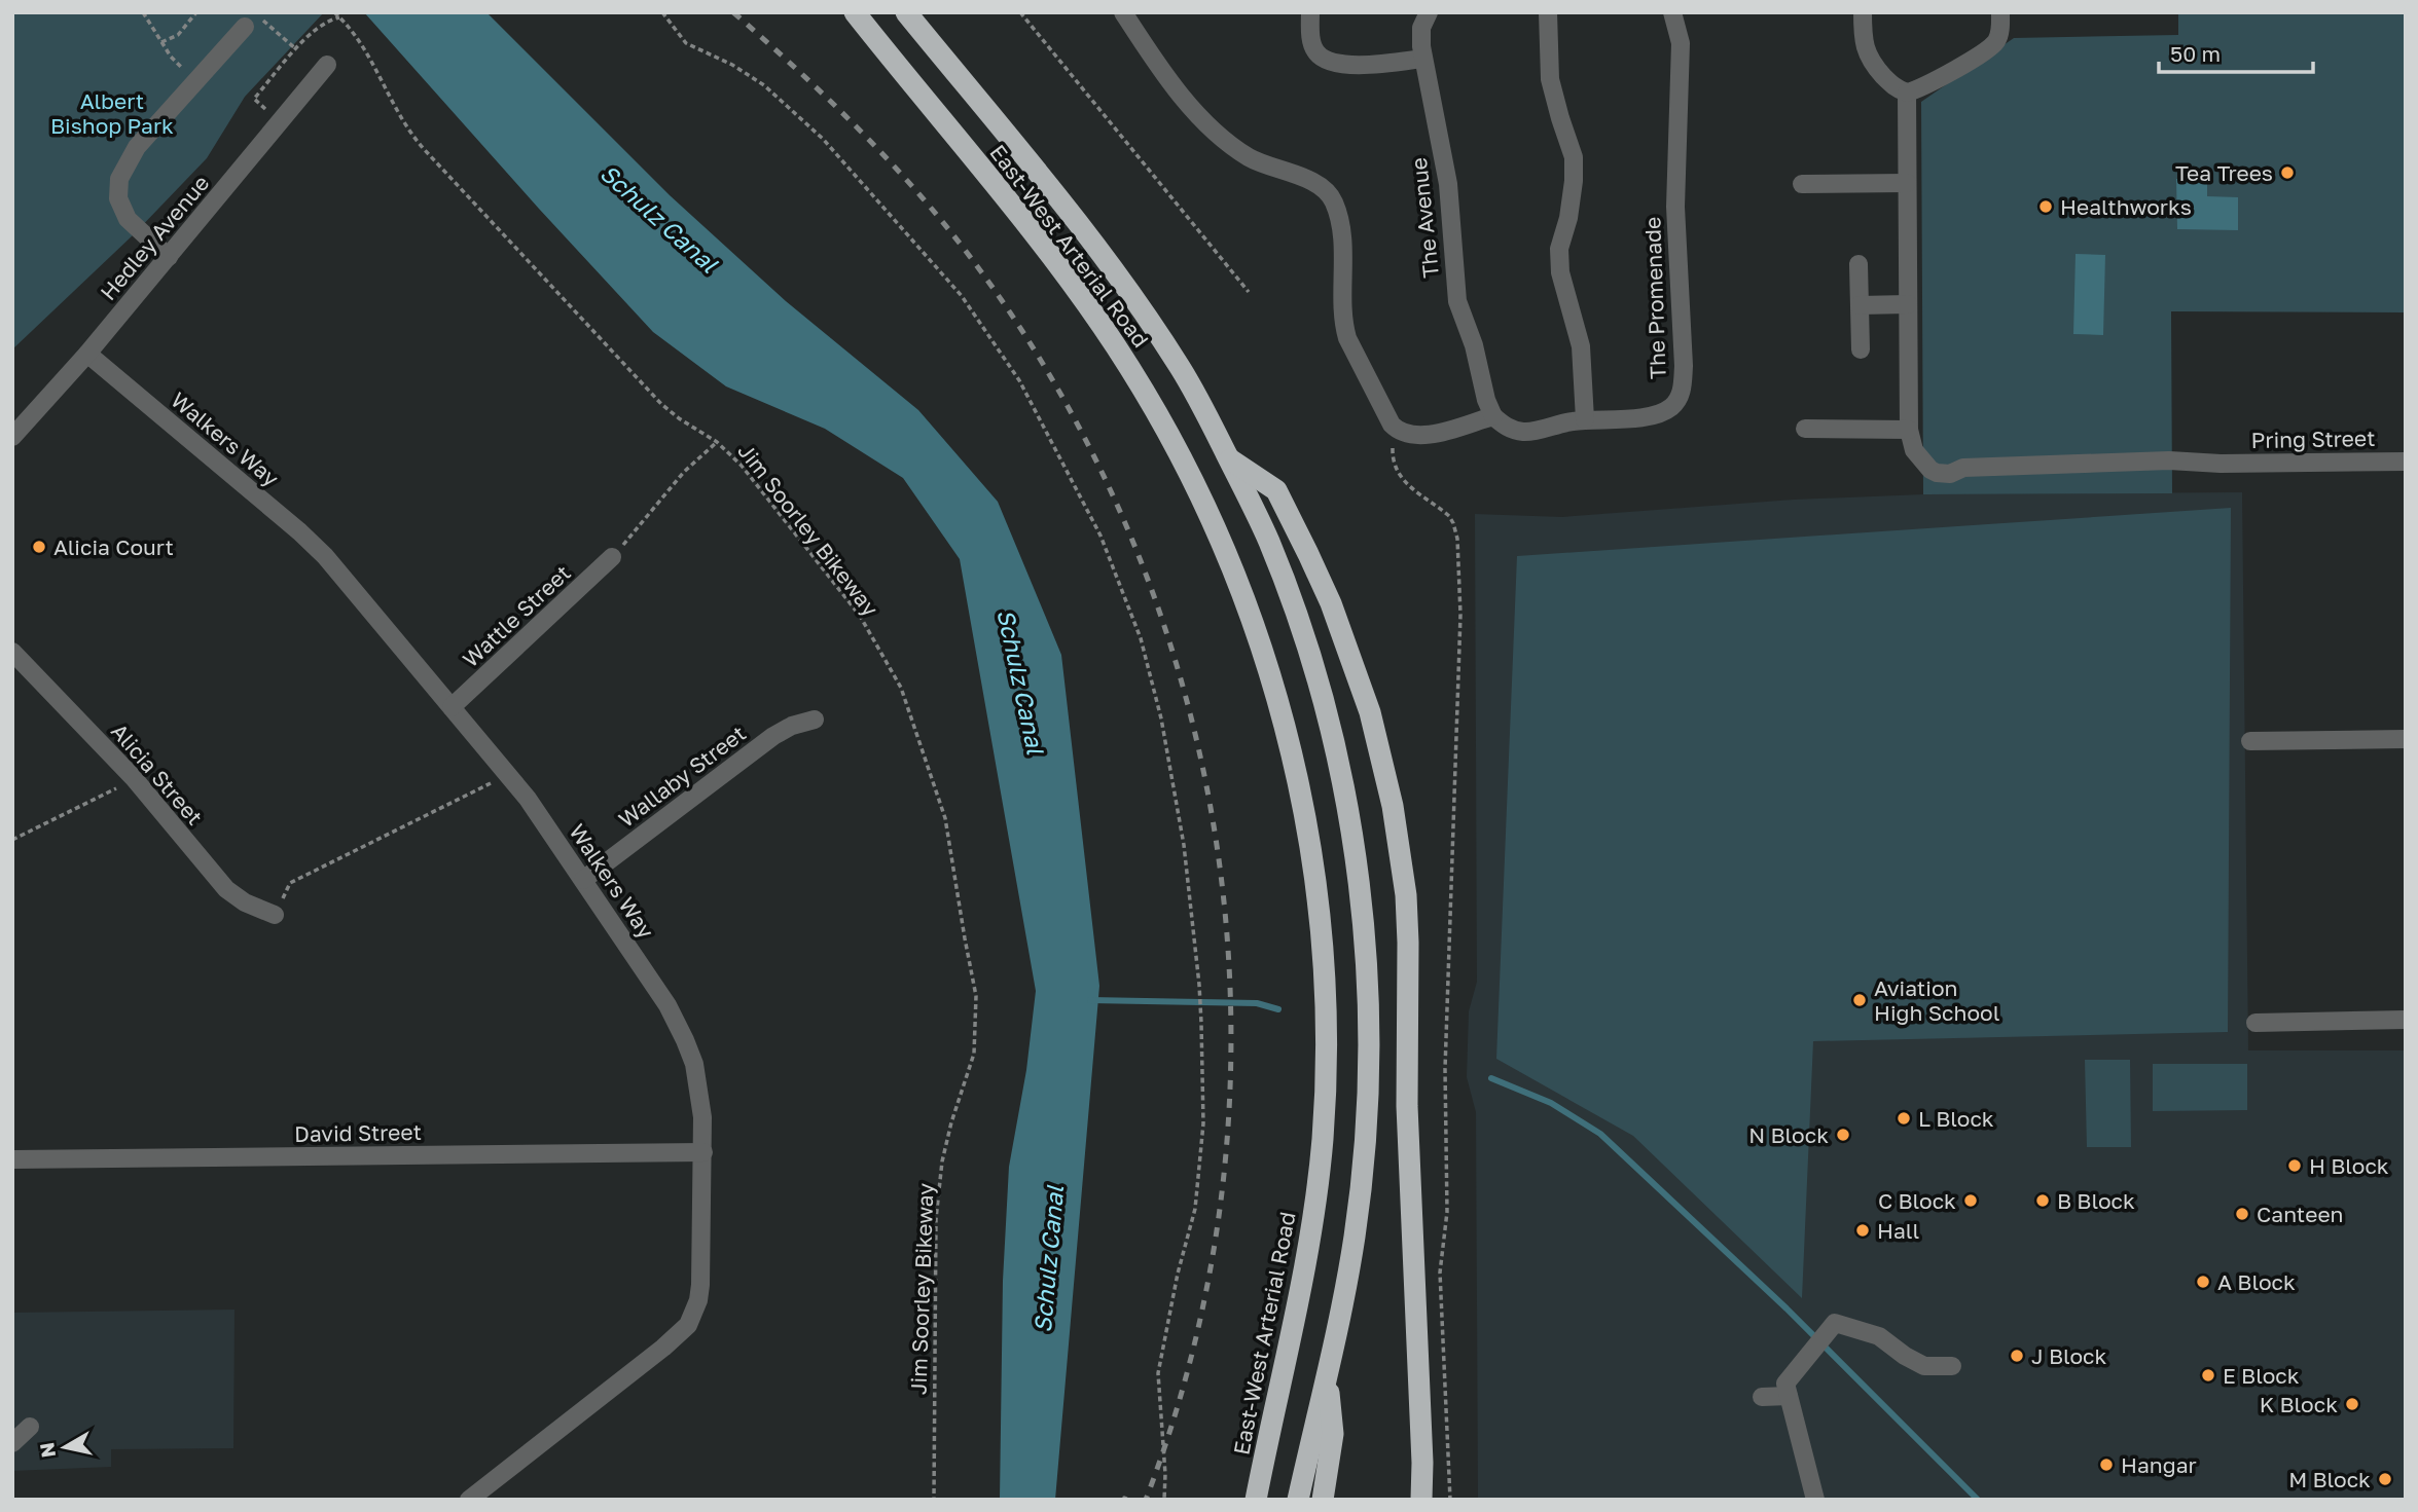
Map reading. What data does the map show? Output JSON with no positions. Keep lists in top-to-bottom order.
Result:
{
  "streets": {
    "highway": ["East-West Arterial Road"],
    "street": [
      "The Avenue",
      "Hedley Avenue",
      "The Promenade",
      "Walkers Way",
      "Pring Street",
      "Wattle Street",
      "Alicia Street",
      "Wallaby Street",
      "David Street"
    ],
    "path": ["Jim Soorley Bikeway"]
  },
  "crossings": [
    ["The Avenue", "The Promenade"],
    ["Hedley Avenue", "Walkers Way"],
    ["Walkers Way", "Wattle Street"],
    ["Walkers Way", "Wallaby Street"],
    ["Walkers Way", "David Street"]
  ],
  "water": ["Schulz Canal"],
  "parks": ["Albert Bishop Park"],
  "places": [
    "Tea Trees",
    "Healthworks",
    "Alicia Court",
    "Aviation High School",
    "L Block",
    "N Block",
    "H Block",
    "C Block",
    "B Block",
    "Canteen",
    "Hall",
    "A Block",
    "J Block",
    "E Block",
    "K Block",
    "Hangar",
    "M Block"
  ],
  "scale_bar": "50 m",
  "north": "left"
}
